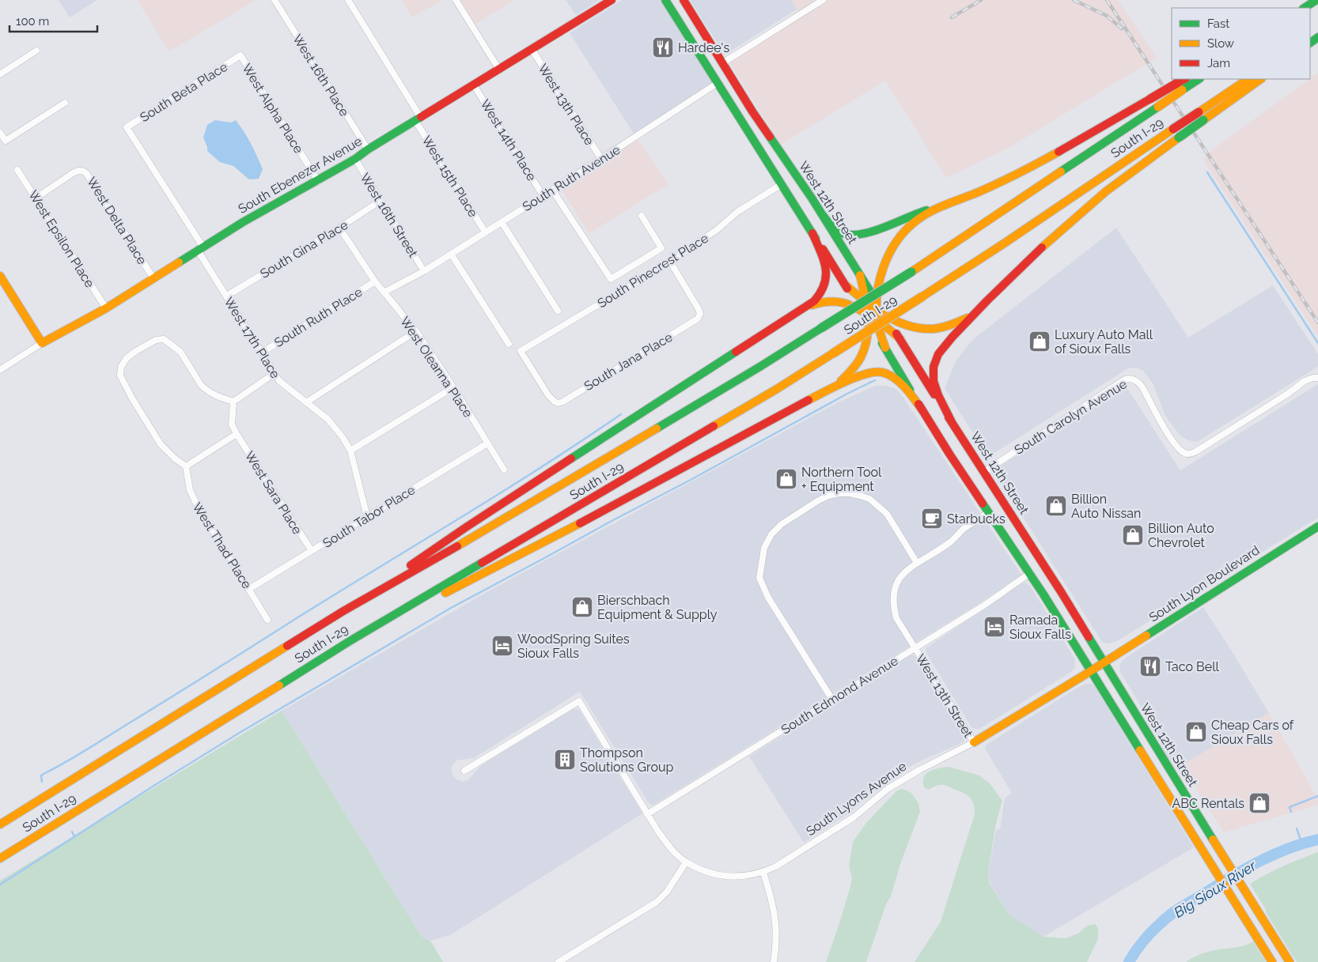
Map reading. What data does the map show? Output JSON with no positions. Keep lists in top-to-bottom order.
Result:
{
  "streets": {
    "main road": [
      "South I-29",
      "South Ebenezer Avenue",
      "West 12th Street",
      "South Lyon Boulevard",
      "South Lyons Avenue"
    ],
    "street": [
      "West 16th Place",
      "South Beta Place",
      "West 13th Place",
      "West Alpha Place",
      "West 14th Place",
      "West 15th Place",
      "South Ruth Avenue",
      "West 16th Street",
      "West Delta Place",
      "West Epsilon Place",
      "South Gina Place",
      "South Pinecrest Place",
      "South Ruth Place",
      "West 17th Place",
      "South Jana Place",
      "West Oleanna Place",
      "South Carolyn Avenue",
      "West Sara Place",
      "South Tabor Place",
      "West Thad Place",
      "South Edmond Avenue",
      "West 13th Street"
    ]
  },
  "crossings": [
    ["West 16th Place", "South Ebenezer Avenue"],
    ["South Beta Place", "West Alpha Place"],
    ["South Beta Place", "West 17th Place"],
    ["West 13th Place", "South Ebenezer Avenue"],
    ["West 13th Place", "South Ruth Avenue"],
    ["West Alpha Place", "South Ebenezer Avenue"],
    ["West 14th Place", "South Ebenezer Avenue"],
    ["West 14th Place", "South Ruth Avenue"],
    ["South Ebenezer Avenue", "West 15th Place"],
    ["South Ebenezer Avenue", "West 16th Street"],
    ["South Ebenezer Avenue", "West Delta Place"],
    ["South Ebenezer Avenue", "West Epsilon Place"],
    ["South Ebenezer Avenue", "West 17th Place"],
    ["West 15th Place", "South Ruth Avenue"],
    ["South Ruth Avenue", "West 12th Street"],
    ["South Ruth Avenue", "West 16th Street"],
    ["South Ruth Avenue", "South Ruth Place"],
    ["West 12th Street", "South Pinecrest Place"],
    ["West 12th Street", "South Carolyn Avenue"],
    ["West 12th Street", "South Lyon Boulevard"],
    ["West 12th Street", "South Edmond Avenue"],
    ["West 12th Street", "West 13th Street"],
    ["West 12th Street", "South Lyons Avenue"],
    ["West 16th Street", "South Gina Place"],
    ["West 16th Street", "South Ruth Place"],
    ["West Delta Place", "West Epsilon Place"],
    ["South Gina Place", "West 17th Place"],
    ["South Gina Place", "West Oleanna Place"],
    ["South Pinecrest Place", "South Jana Place"],
    ["South Ruth Place", "West 17th Place"],
    ["South Ruth Place", "West Oleanna Place"],
    ["West 17th Place", "South Tabor Place"],
    ["West Oleanna Place", "South Tabor Place"],
    ["West Sara Place", "South Tabor Place"],
    ["South Tabor Place", "West Thad Place"],
    ["South Lyon Boulevard", "South Lyons Avenue"],
    ["South Edmond Avenue", "West 13th Street"],
    ["South Edmond Avenue", "South Lyons Avenue"],
    ["West 13th Street", "South Lyons Avenue"]
  ],
  "water": ["Big Sioux River"],
  "places": {
    "restaurant": ["Hardee's", "Taco Bell"],
    "shop": [
      "Luxury Auto Mall of Sioux Falls",
      "Northern Tool + Equipment",
      "Billion Auto Nissan",
      "Billion Auto Chevrolet",
      "Bierschbach Equipment & Supply",
      "Cheap Cars of Sioux Falls",
      "ABC Rentals"
    ],
    "cafe": ["Starbucks"],
    "hotel": ["Ramada Sioux Falls", "WoodSpring Suites Sioux Falls"],
    "building": ["Thompson Solutions Group"]
  },
  "legend": ["Fast", "Slow", "Jam"],
  "scale_bar": "100 m"
}
